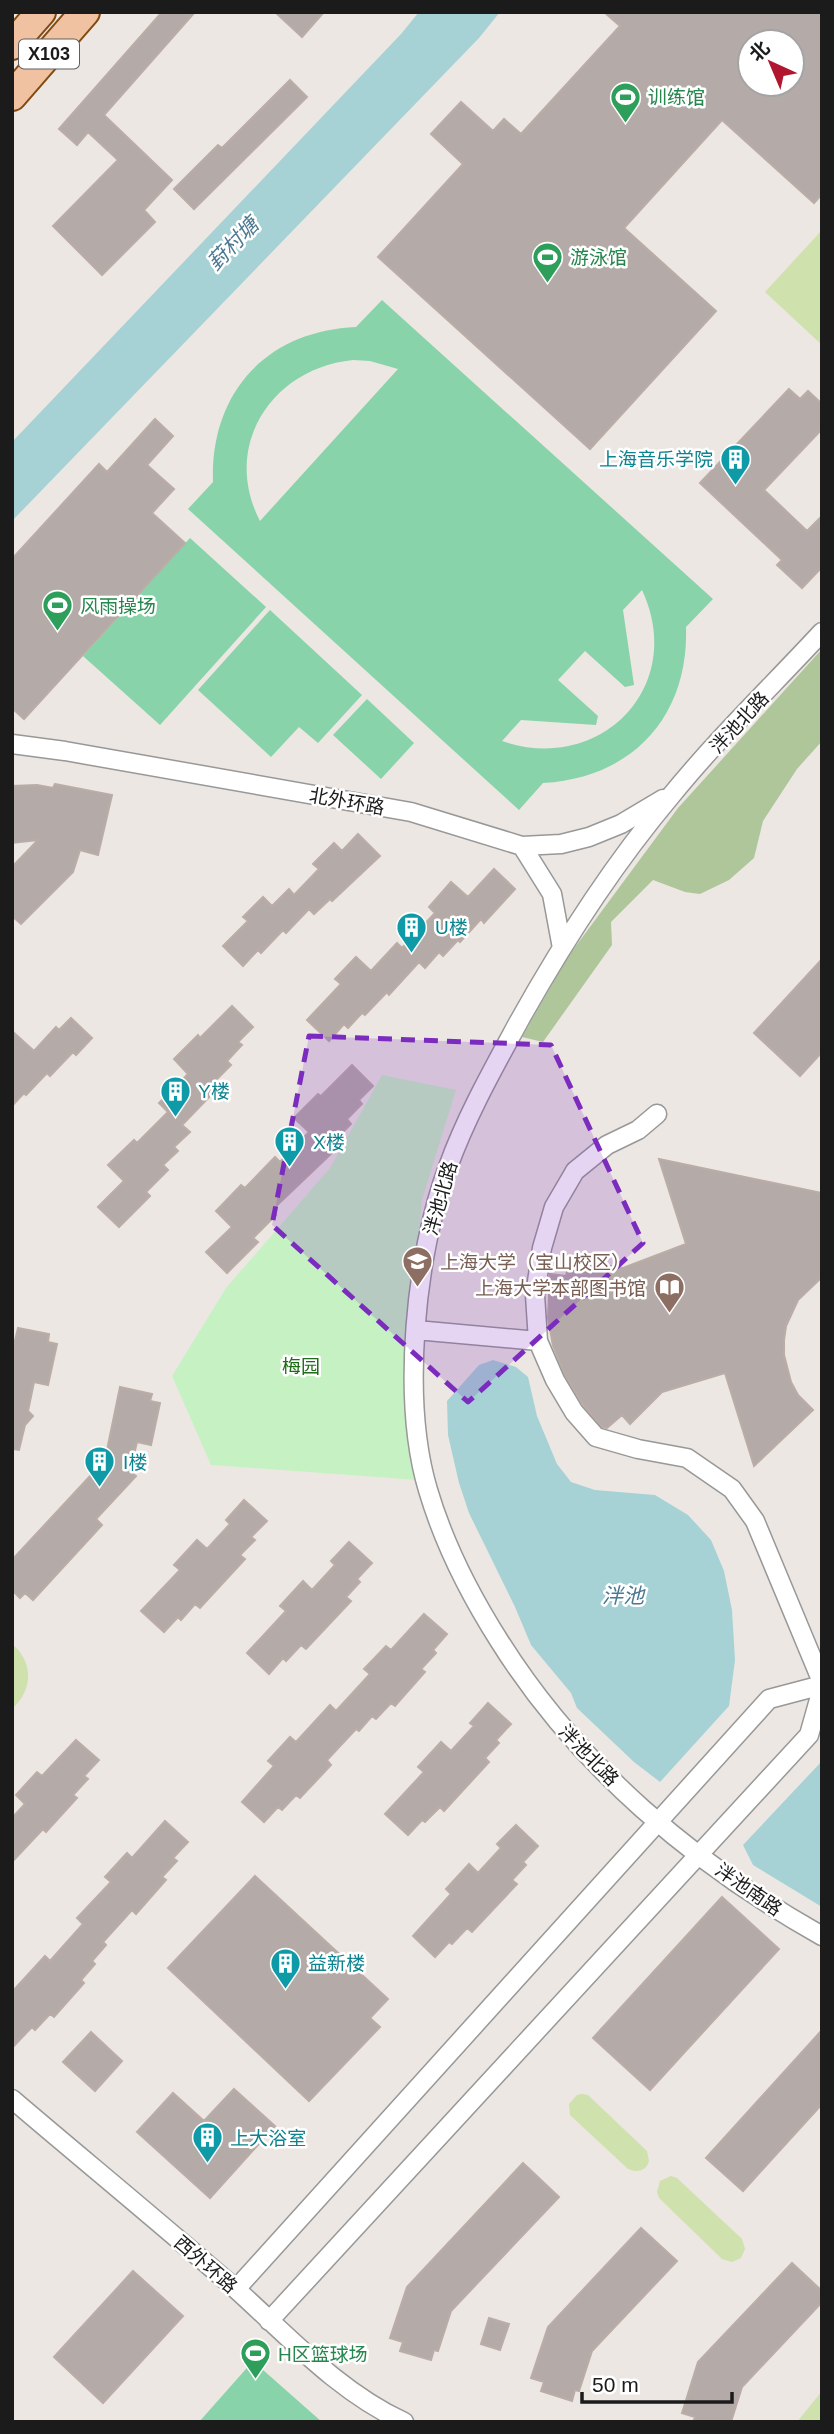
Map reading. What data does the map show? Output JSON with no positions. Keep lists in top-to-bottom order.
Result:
{
  "streets": {
    "main road": ["X103"],
    "street": [
      "泮池北路",
      "北外环路",
      "泮池南路",
      "西外环路"
    ]
  },
  "crossings": [
    ["泮池北路", "北外环路"],
    ["泮池北路", "泮池南路"]
  ],
  "water": ["葑村塘", "泮池"],
  "parks": ["梅园"],
  "places": {
    "sports": [
      "训练馆",
      "游泳馆",
      "风雨操场",
      "H区篮球场"
    ],
    "building": [
      "上海音乐学院",
      "U楼",
      "Y楼",
      "X楼",
      "I楼",
      "益新楼",
      "上大浴室"
    ],
    "school or university": ["上海大学（宝山校区）"],
    "library": ["上海大学本部图书馆"]
  },
  "scale_bar": "50 m",
  "north": "top left"
}
